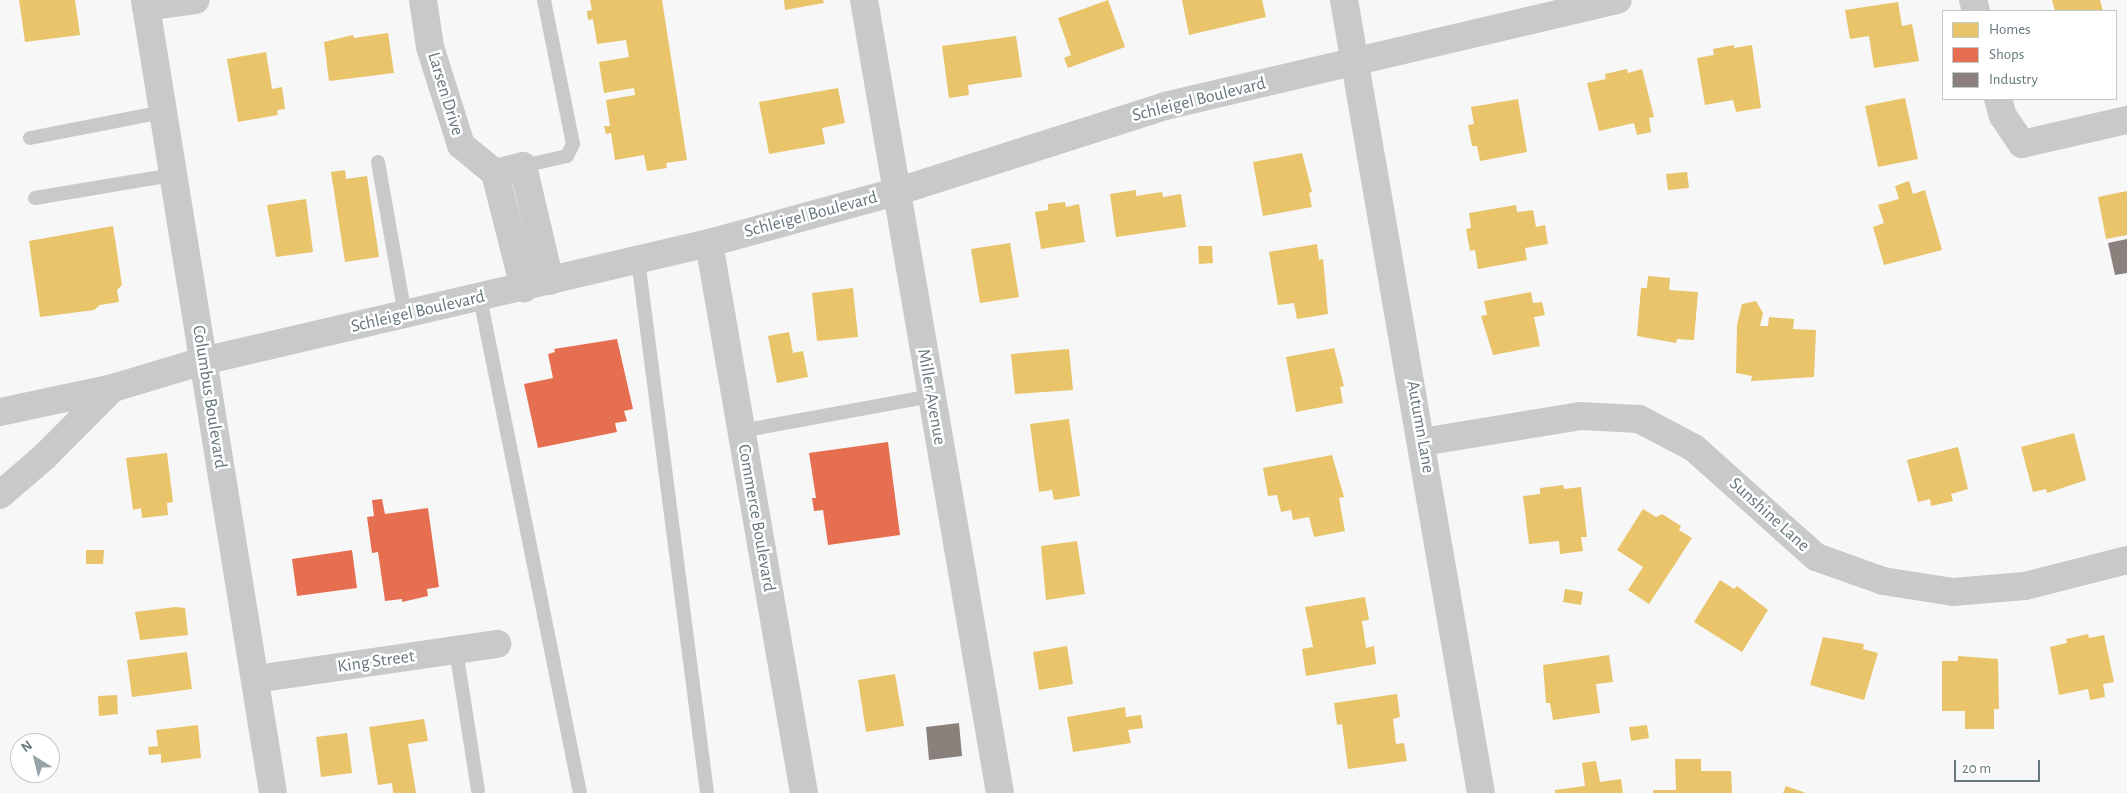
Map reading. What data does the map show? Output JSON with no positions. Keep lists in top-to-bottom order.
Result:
{
  "streets": {
    "street": [
      "Larsen Drive",
      "Schleigel Boulevard",
      "Columbus Boulevard",
      "Miller Avenue",
      "Autumn Lane",
      "Sunshine Lane",
      "Commerce Boulevard",
      "King Street"
    ]
  },
  "crossings": [
    ["Schleigel Boulevard", "Columbus Boulevard"],
    ["Schleigel Boulevard", "Miller Avenue"],
    ["Schleigel Boulevard", "Autumn Lane"],
    ["Schleigel Boulevard", "Commerce Boulevard"],
    ["Columbus Boulevard", "King Street"],
    ["Autumn Lane", "Sunshine Lane"]
  ],
  "legend": ["Homes", "Shops", "Industry"],
  "scale_bar": "20 m",
  "north": "top left"
}
